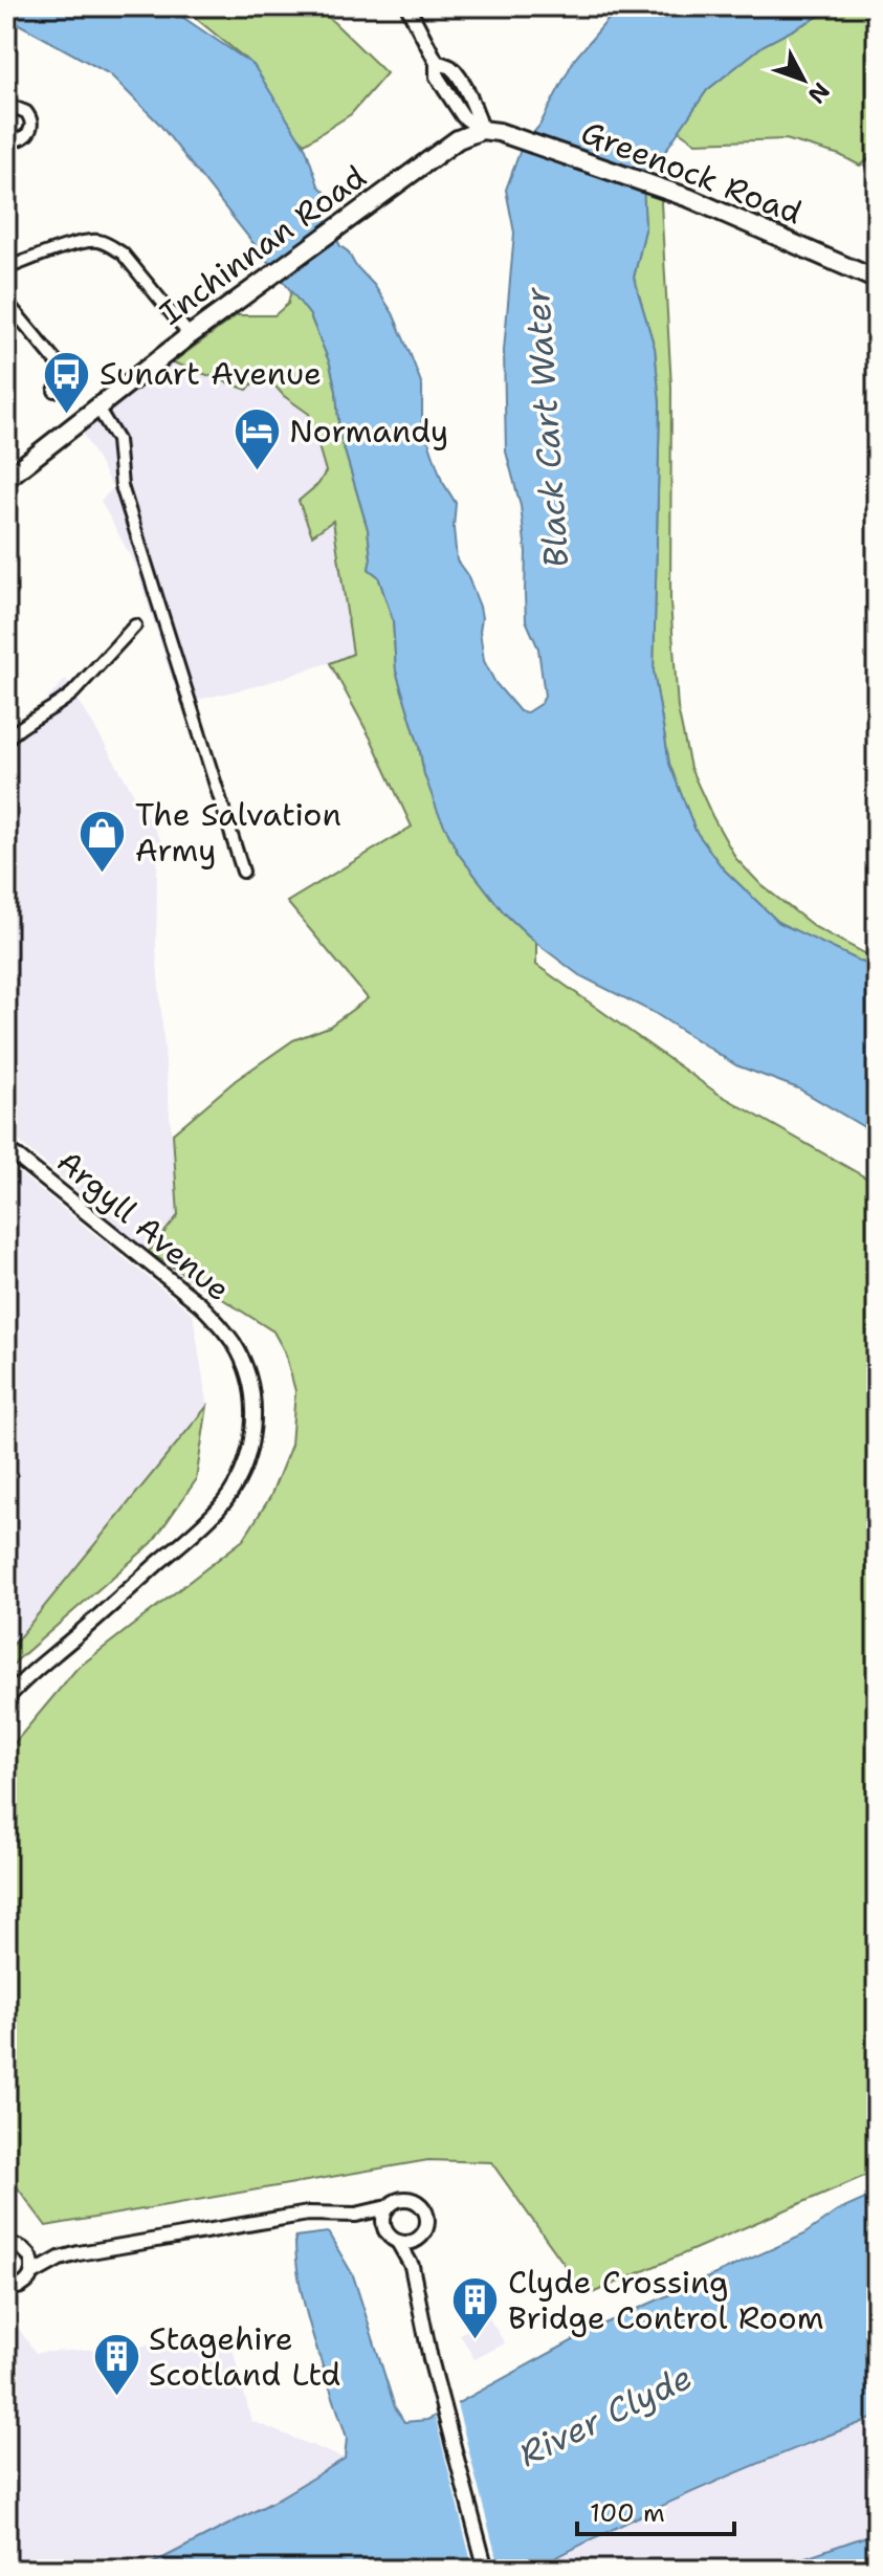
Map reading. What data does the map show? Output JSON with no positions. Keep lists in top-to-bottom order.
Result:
{
  "streets": {
    "main road": ["Greenock Road", "Inchinnan Road"],
    "street": ["Argyll Avenue"]
  },
  "crossings": [
    ["Greenock Road", "Inchinnan Road"]
  ],
  "water": ["Black Cart Water", "River Clyde"],
  "places": {
    "bus stop": ["Sunart Avenue"],
    "hotel": ["Normandy"],
    "shop": ["The Salvation Army"],
    "building": ["Clyde Crossing Bridge Control Room", "Stagehire Scotland Ltd"]
  },
  "scale_bar": "100 m",
  "north": "bottom right"
}
